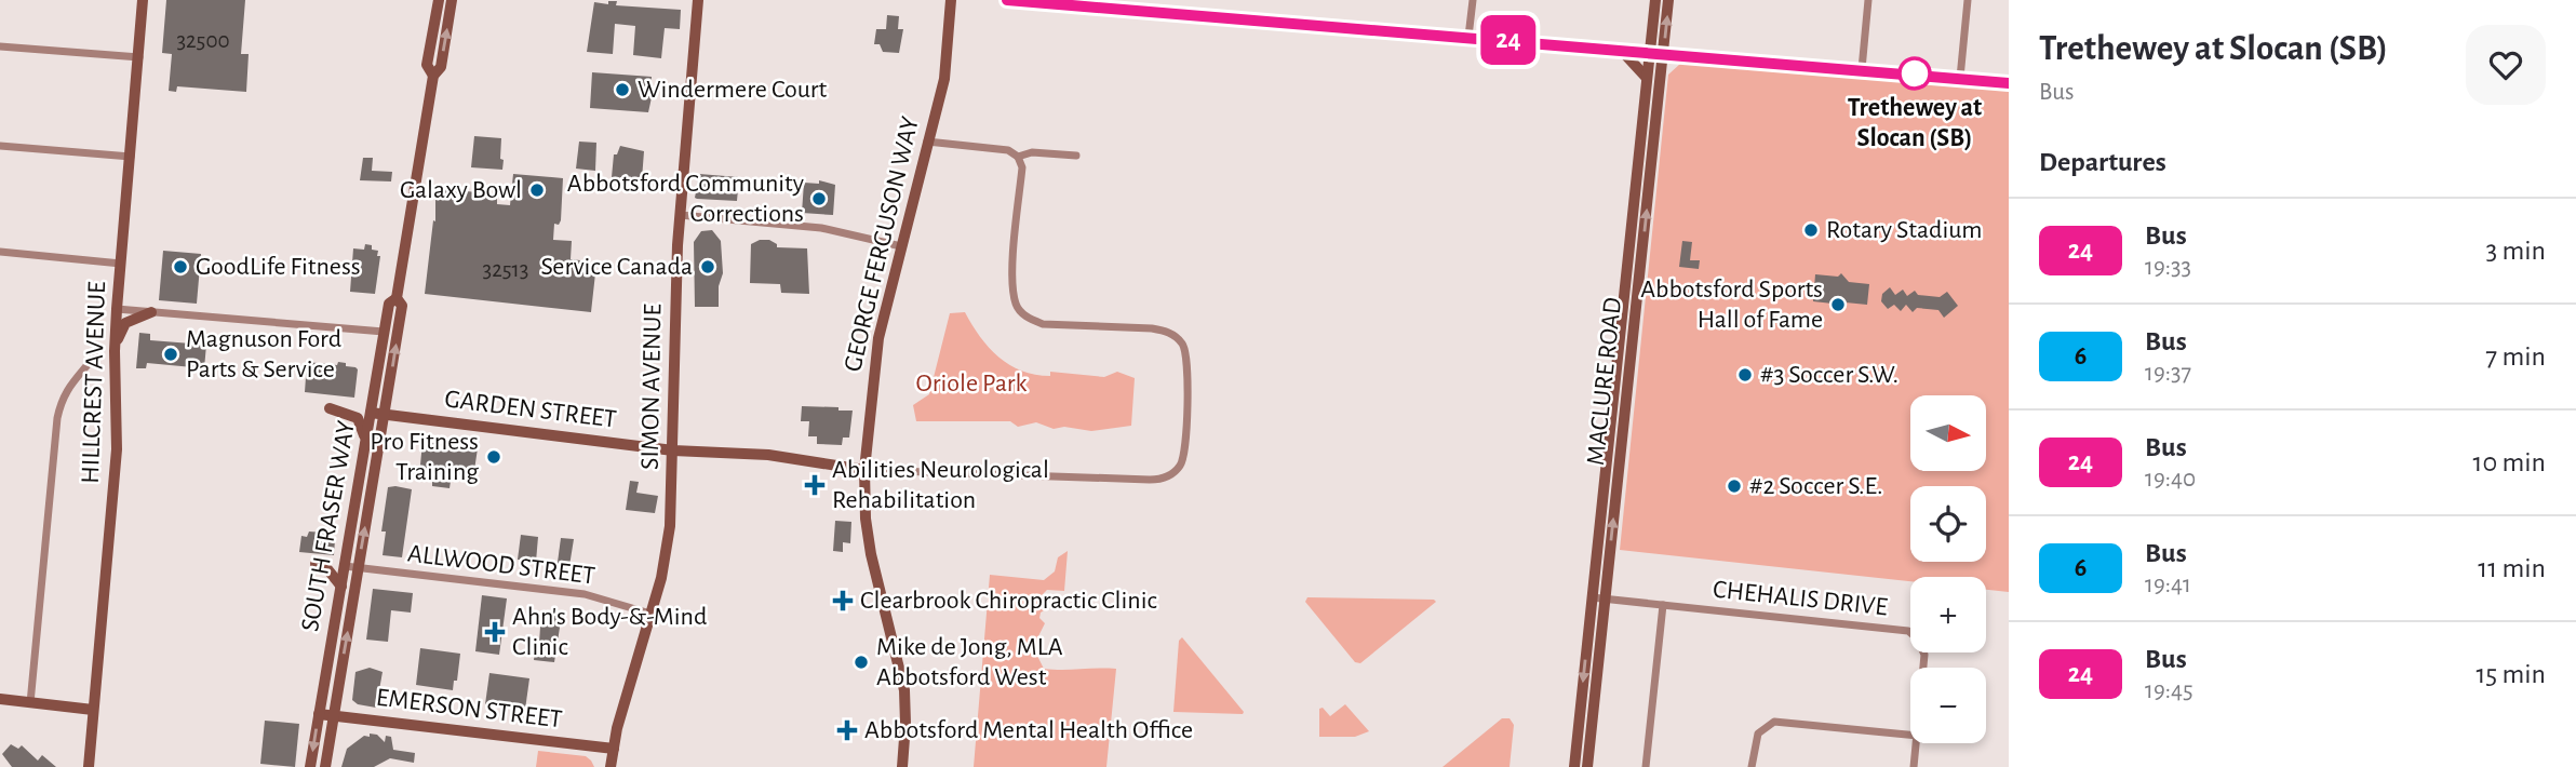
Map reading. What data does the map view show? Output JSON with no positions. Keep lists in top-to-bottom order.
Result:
{
  "streets": {
    "main road": [
      "GEORGE FERGUSON WAY",
      "MACLURE ROAD",
      "HILLCREST AVENUE",
      "SIMON AVENUE",
      "GARDEN STREET",
      "SOUTH FRASER WAY",
      "EMERSON STREET"
    ],
    "street": ["ALLWOOD STREET", "CHEHALIS DRIVE"]
  },
  "crossings": [
    ["GEORGE FERGUSON WAY", "GARDEN STREET"],
    ["MACLURE ROAD", "CHEHALIS DRIVE"],
    ["SIMON AVENUE", "GARDEN STREET"],
    ["SIMON AVENUE", "ALLWOOD STREET"],
    ["SIMON AVENUE", "EMERSON STREET"],
    ["GARDEN STREET", "SOUTH FRASER WAY"],
    ["SOUTH FRASER WAY", "ALLWOOD STREET"],
    ["SOUTH FRASER WAY", "EMERSON STREET"]
  ],
  "parks": ["Oriole Park"],
  "places": {
    "other": [
      "Trethewey at Slocan (SB)",
      "Windermere Court",
      "Galaxy Bowl",
      "Abbotsford Community Corrections",
      "Rotary Stadium",
      "GoodLife Fitness",
      "Service Canada",
      "Abbotsford Sports Hall of Fame",
      "Magnuson Ford Parts & Service",
      "#3 Soccer S.W.",
      "Pro Fitness Training",
      "#2 Soccer S.E.",
      "Mike de Jong, MLA Abbotsford West"
    ],
    "health": [
      "Abilities Neurological Rehabilitation",
      "Clearbrook Chiropractic Clinic",
      "Ahn's Body-&-Mind Clinic",
      "Abbotsford Mental Health Office"
    ]
  },
  "lines": ["bus line 24"],
  "house_numbers": ["32500", "32513"],
  "north": "right",
  "page": {
    "on_map": "24",
    "heading": [
      ["Trethewey at Slocan (SB)", "Bus"],
      "Departures"
    ],
    "list": [
      {
        "mark": "24",
        "name": "Bus",
        "note": "19:33",
        "value": "3 min"
      },
      {
        "mark": "6",
        "name": "Bus",
        "note": "19:37",
        "value": "7 min"
      },
      {
        "mark": "24",
        "name": "Bus",
        "note": "19:40",
        "value": "10 min"
      },
      {
        "mark": "6",
        "name": "Bus",
        "note": "19:41",
        "value": "11 min"
      },
      {
        "mark": "24",
        "name": "Bus",
        "note": "19:45",
        "value": "15 min"
      }
    ],
    "map_buttons": ["+", "−"]
  }
}
